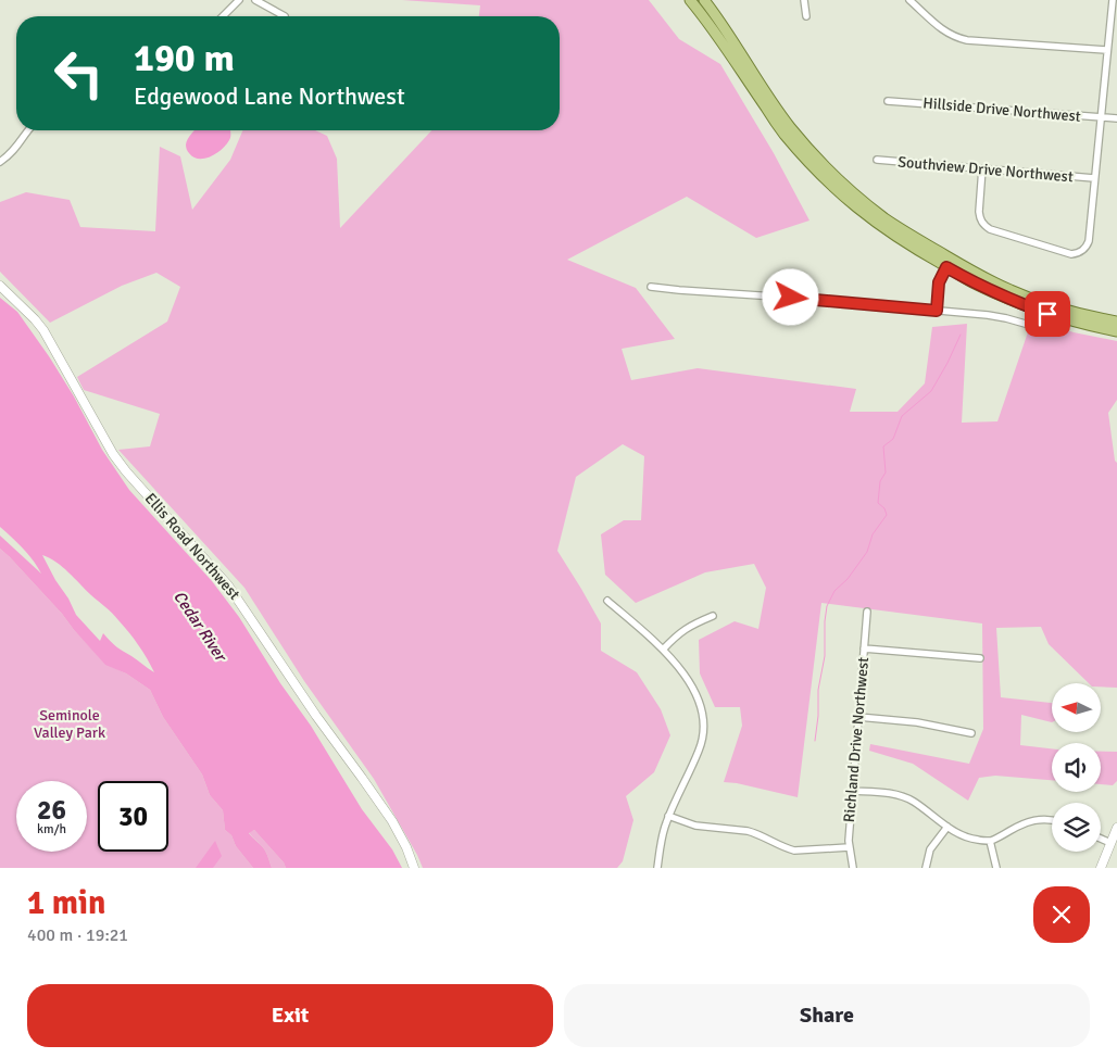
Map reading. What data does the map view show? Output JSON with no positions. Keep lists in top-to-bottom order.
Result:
{
  "streets": {
    "street": [
      "Hillside Drive Northwest",
      "Southview Drive Northwest",
      "Ellis Road Northwest",
      "Richland Drive Northwest"
    ]
  },
  "water": ["Cedar River"],
  "parks": ["Seminole Valley Park"],
  "north": "left",
  "page": {
    "turn": ["190 m", "Edgewood Lane Northwest"],
    "speed": "26 km/h",
    "limit": "30",
    "heading": ["1 min", "400 m · 19:21"],
    "buttons": ["Exit", "Share"]
  }
}
